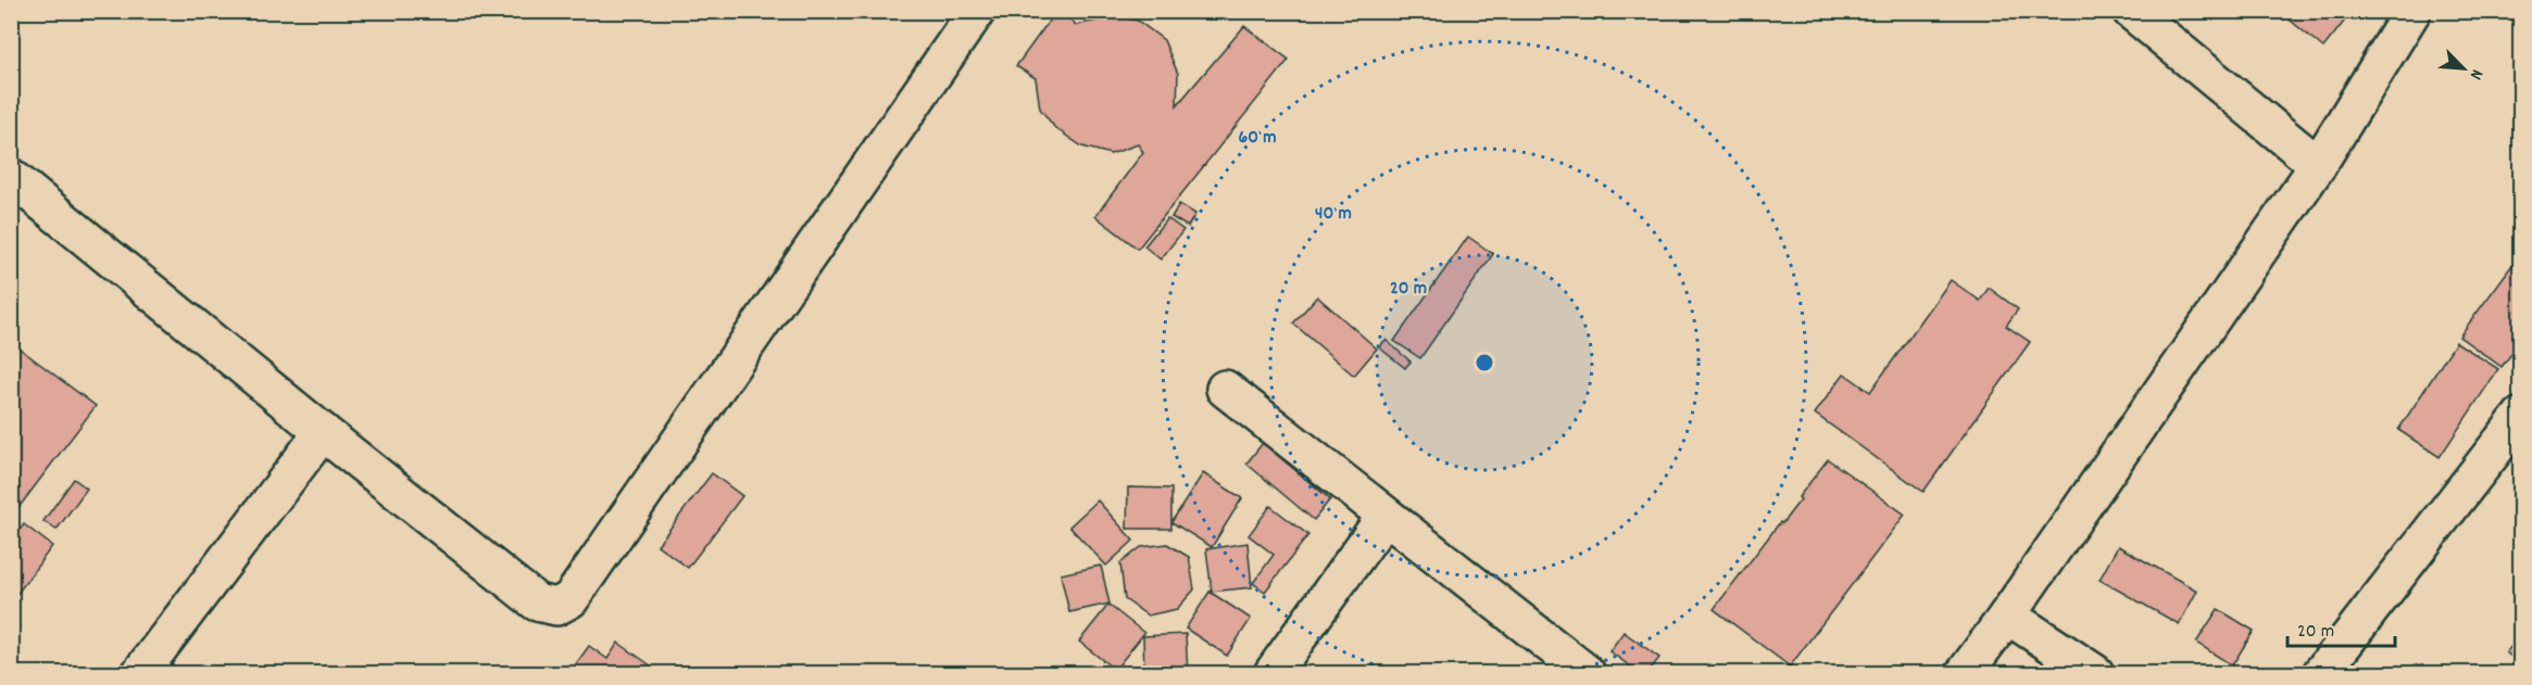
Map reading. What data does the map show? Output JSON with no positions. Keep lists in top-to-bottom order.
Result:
{
  "scale_bar": "20 m",
  "north": "bottom right",
  "rings": ["60 m", "40 m", "20 m"]
}
